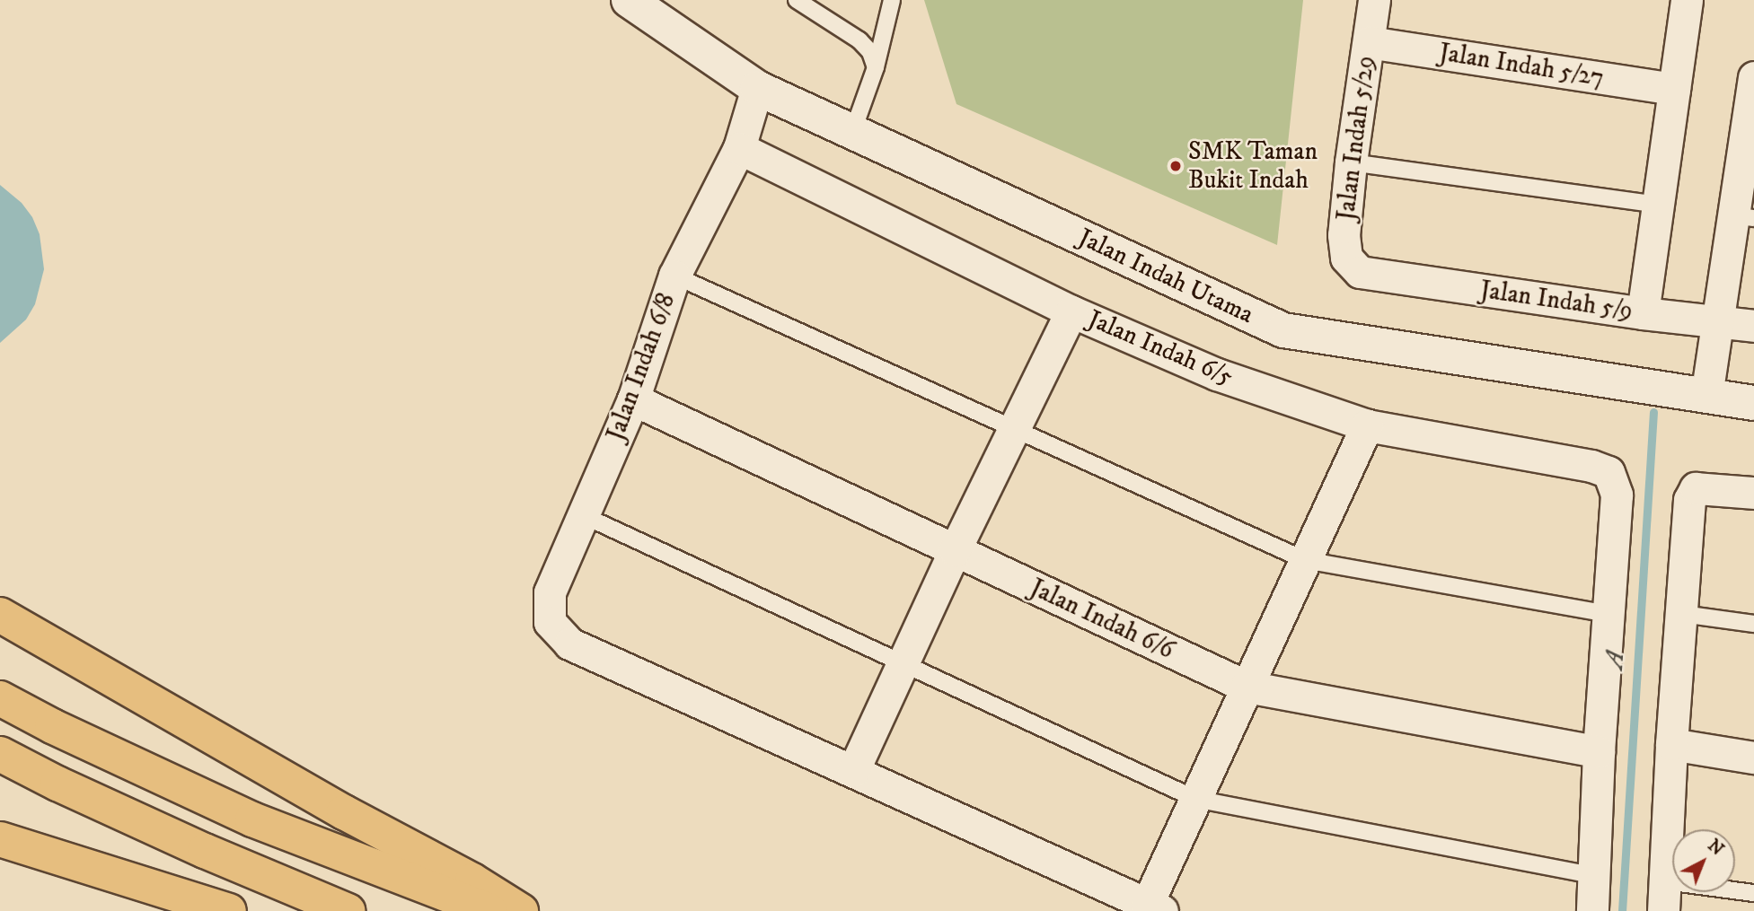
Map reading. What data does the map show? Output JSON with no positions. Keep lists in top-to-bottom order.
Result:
{
  "streets": {
    "main road": ["Jalan Indah Utama"],
    "street": [
      "Jalan Indah 5/27",
      "Jalan Indah 5/29",
      "Jalan Indah 5/9",
      "Jalan Indah 6/5",
      "Jalan Indah 6/8",
      "Jalan Indah 6/6"
    ]
  },
  "crossings": [
    ["Jalan Indah 5/27", "Jalan Indah 5/29"],
    ["Jalan Indah 5/29", "Jalan Indah 5/9"],
    ["Jalan Indah Utama", "Jalan Indah 6/8"],
    ["Jalan Indah 6/5", "Jalan Indah 6/8"],
    ["Jalan Indah 6/8", "Jalan Indah 6/6"]
  ],
  "water": ["A"],
  "places": ["SMK Taman Bukit Indah"],
  "north": "top right"
}
